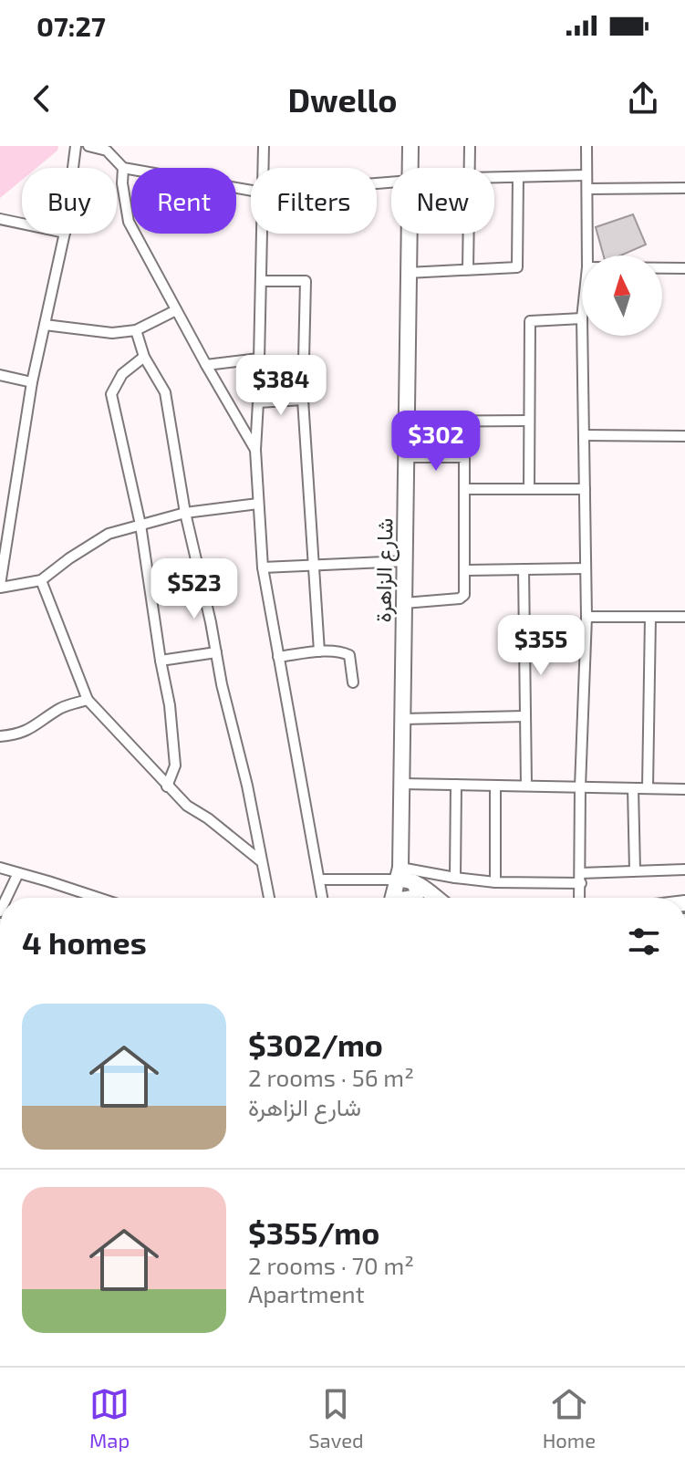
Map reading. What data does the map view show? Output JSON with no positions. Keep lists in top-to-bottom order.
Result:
{
  "streets": {
    "main road": ["شارع الزاهرة"]
  },
  "north": "top",
  "page": {
    "status": "07:27",
    "header": "Dwello",
    "chip": [
      "Buy",
      "Rent",
      "Filters",
      "New"
    ],
    "price": [
      "$384",
      "$302",
      "$523",
      "$355"
    ],
    "heading": "4 homes",
    "list": [
      {
        "name": "$302/mo",
        "note": "2 rooms · 56 m² · شارع الزاهرة"
      },
      {
        "name": "$355/mo",
        "note": "2 rooms · 70 m² · Apartment"
      }
    ],
    "tabs": ["Map", "Saved", "Home"]
  }
}
